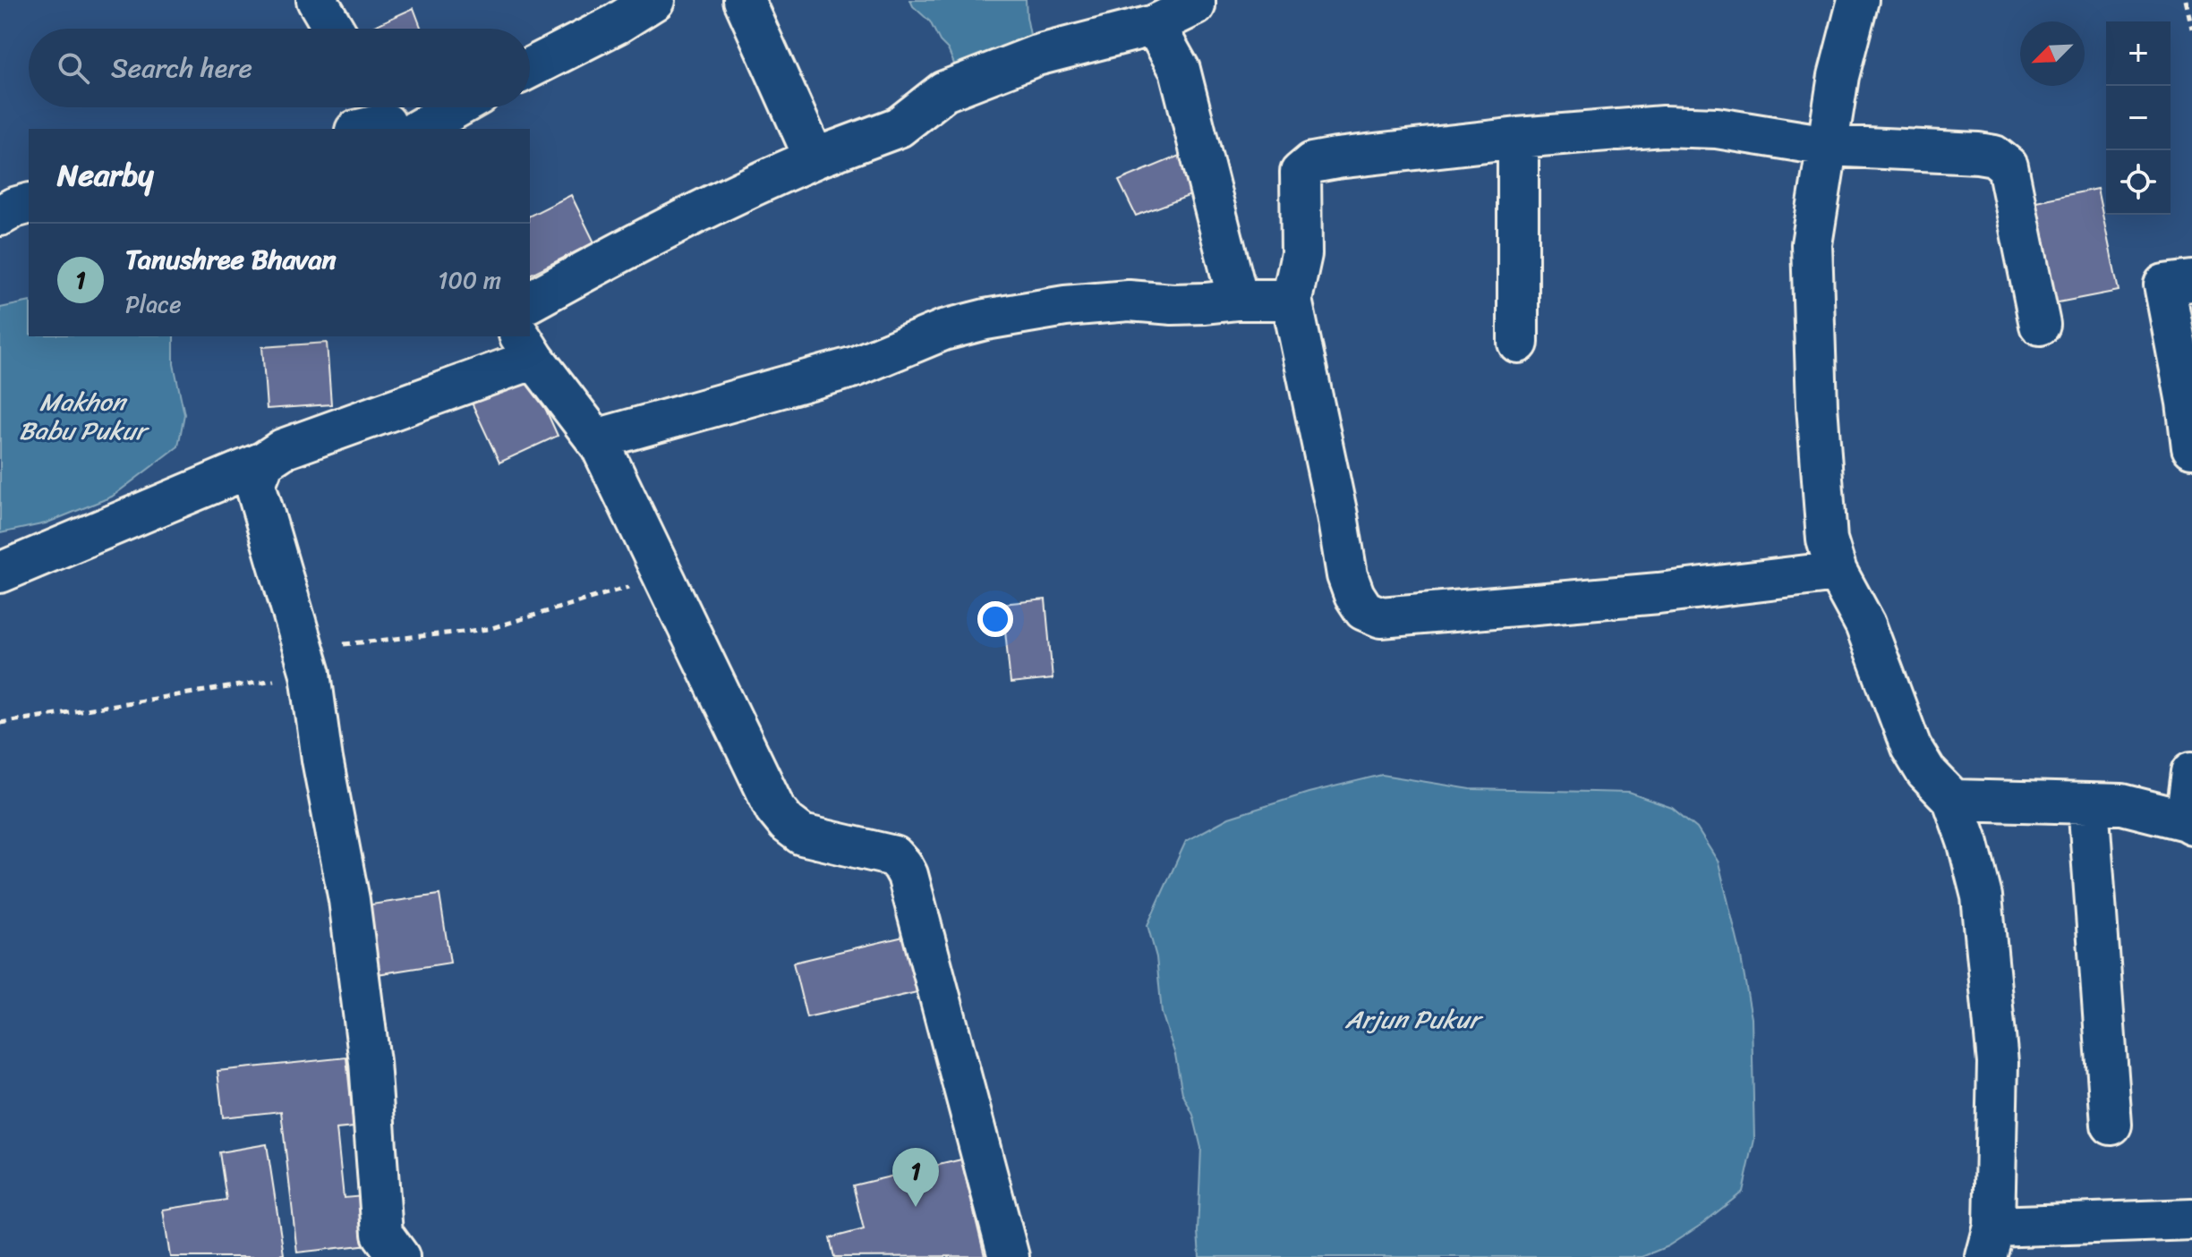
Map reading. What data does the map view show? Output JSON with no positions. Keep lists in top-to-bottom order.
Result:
{
  "water": ["Makhon Babu Pukur", "Arjun Pukur"],
  "north": "bottom left",
  "page": {
    "map_buttons": ["+", "−"],
    "search": "Search here",
    "heading": "Nearby",
    "list": [
      {
        "mark": "1",
        "name": "Tanushree Bhavan",
        "note": "Place",
        "value": "100 m"
      }
    ],
    "pins": "1"
  }
}
